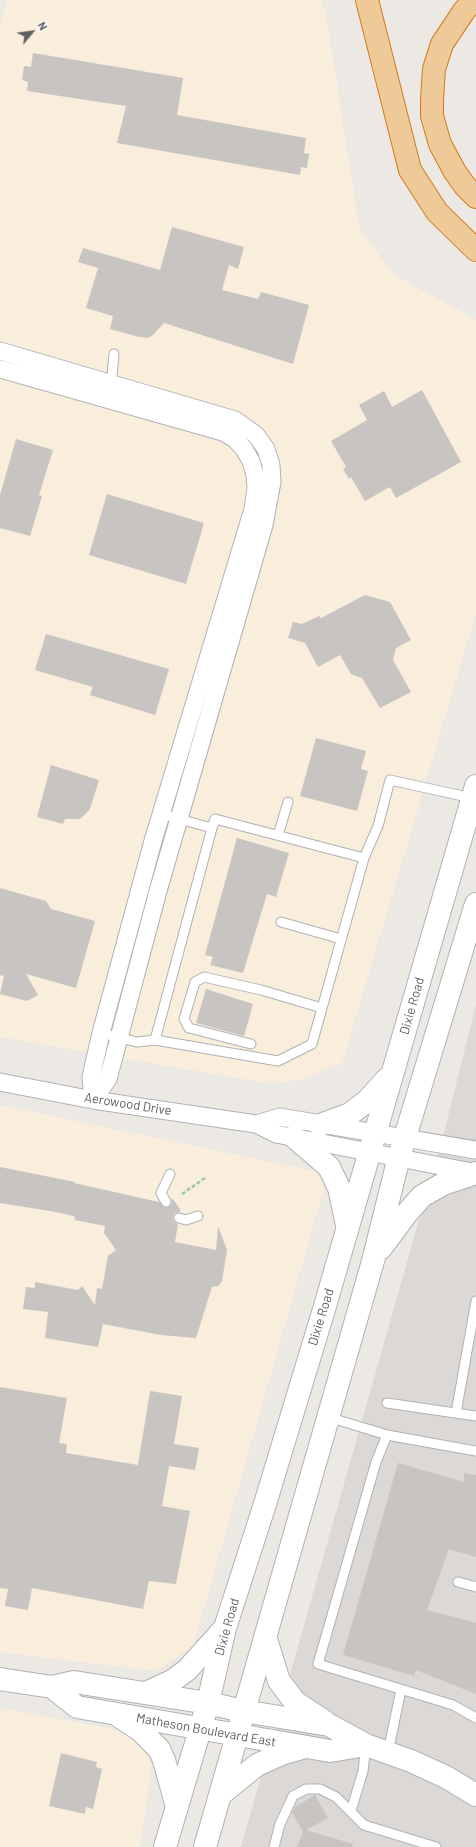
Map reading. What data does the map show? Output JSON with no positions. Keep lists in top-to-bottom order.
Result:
{
  "streets": {
    "main road": ["Dixie Road", "Matheson Boulevard East"],
    "street": ["Aerowood Drive"]
  },
  "crossings": [
    ["Dixie Road", "Aerowood Drive"],
    ["Dixie Road", "Matheson Boulevard East"]
  ],
  "north": "top right"
}
